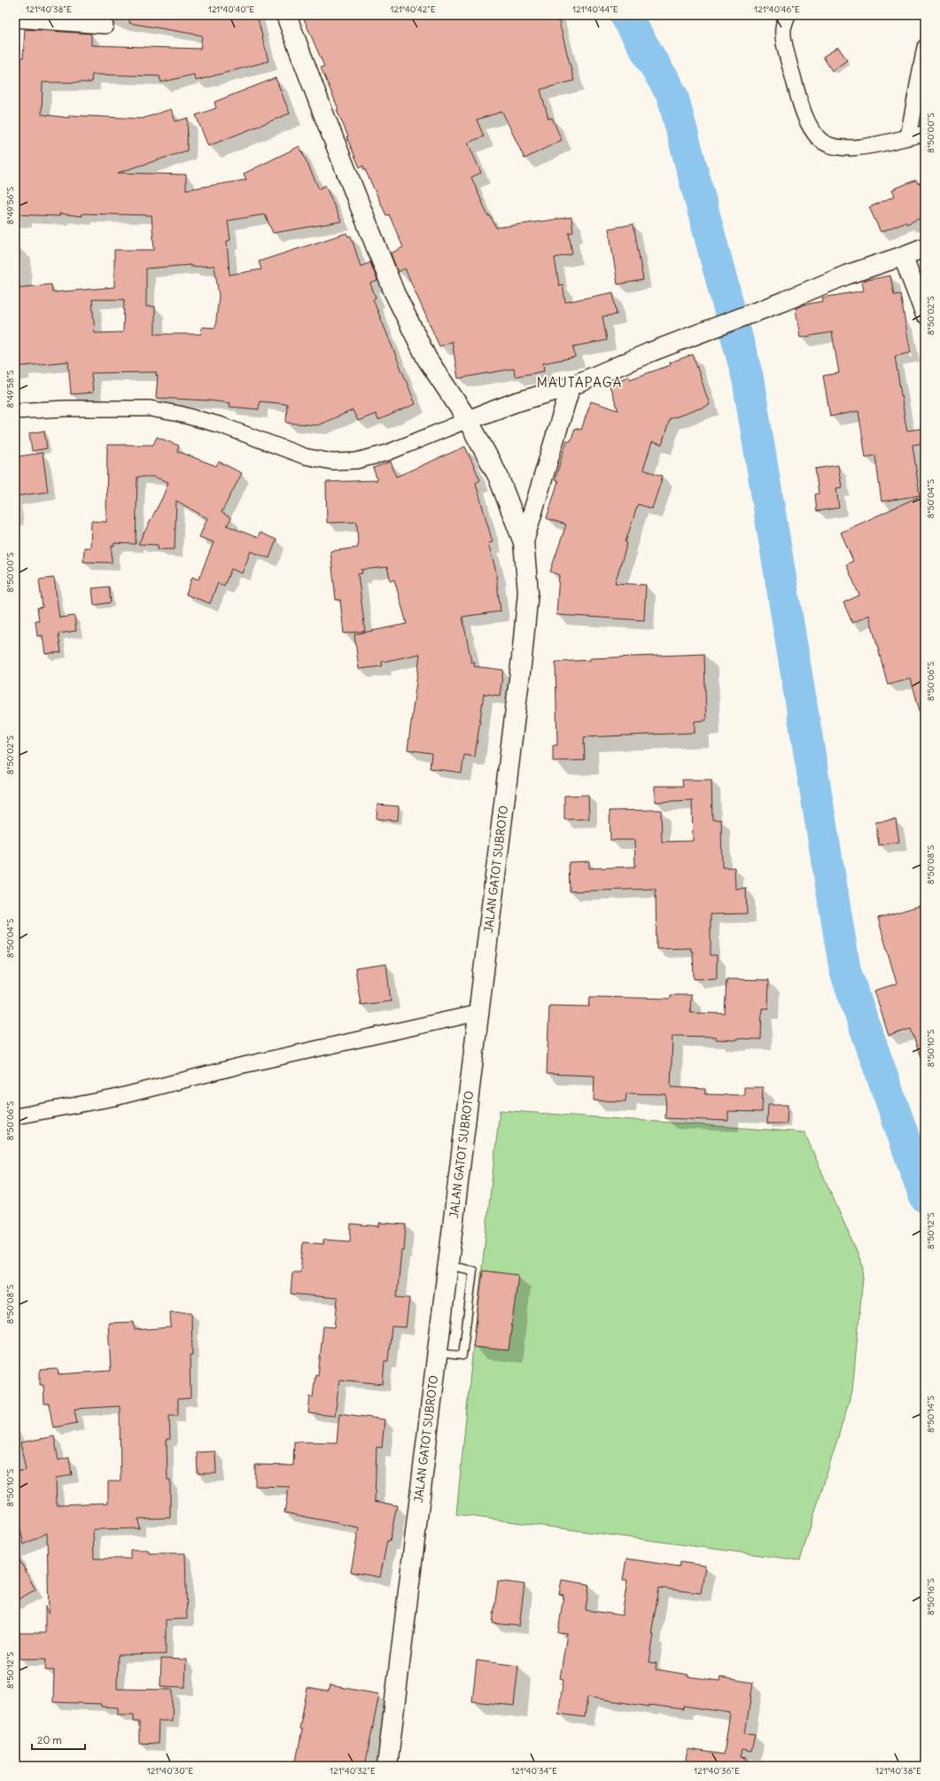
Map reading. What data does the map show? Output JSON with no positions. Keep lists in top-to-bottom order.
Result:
{
  "streets": {
    "highway": ["JALAN GATOT SUBROTO"]
  },
  "districts": ["MAUTAPAGA"],
  "scale_bar": "20 m",
  "coordinates": [
    "121°40'38\"E",
    "121°40'40\"E",
    "121°40'42\"E",
    "121°40'44\"E",
    "121°40'46\"E",
    "8°50'00\"S",
    "8°49'56\"S",
    "8°50'02\"S",
    "8°49'58\"S",
    "8°50'04\"S",
    "8°50'06\"S",
    "8°50'08\"S",
    "8°50'10\"S",
    "8°50'12\"S",
    "8°50'14\"S",
    "8°50'16\"S",
    "121°40'30\"E",
    "121°40'32\"E",
    "121°40'34\"E",
    "121°40'36\"E"
  ]
}
